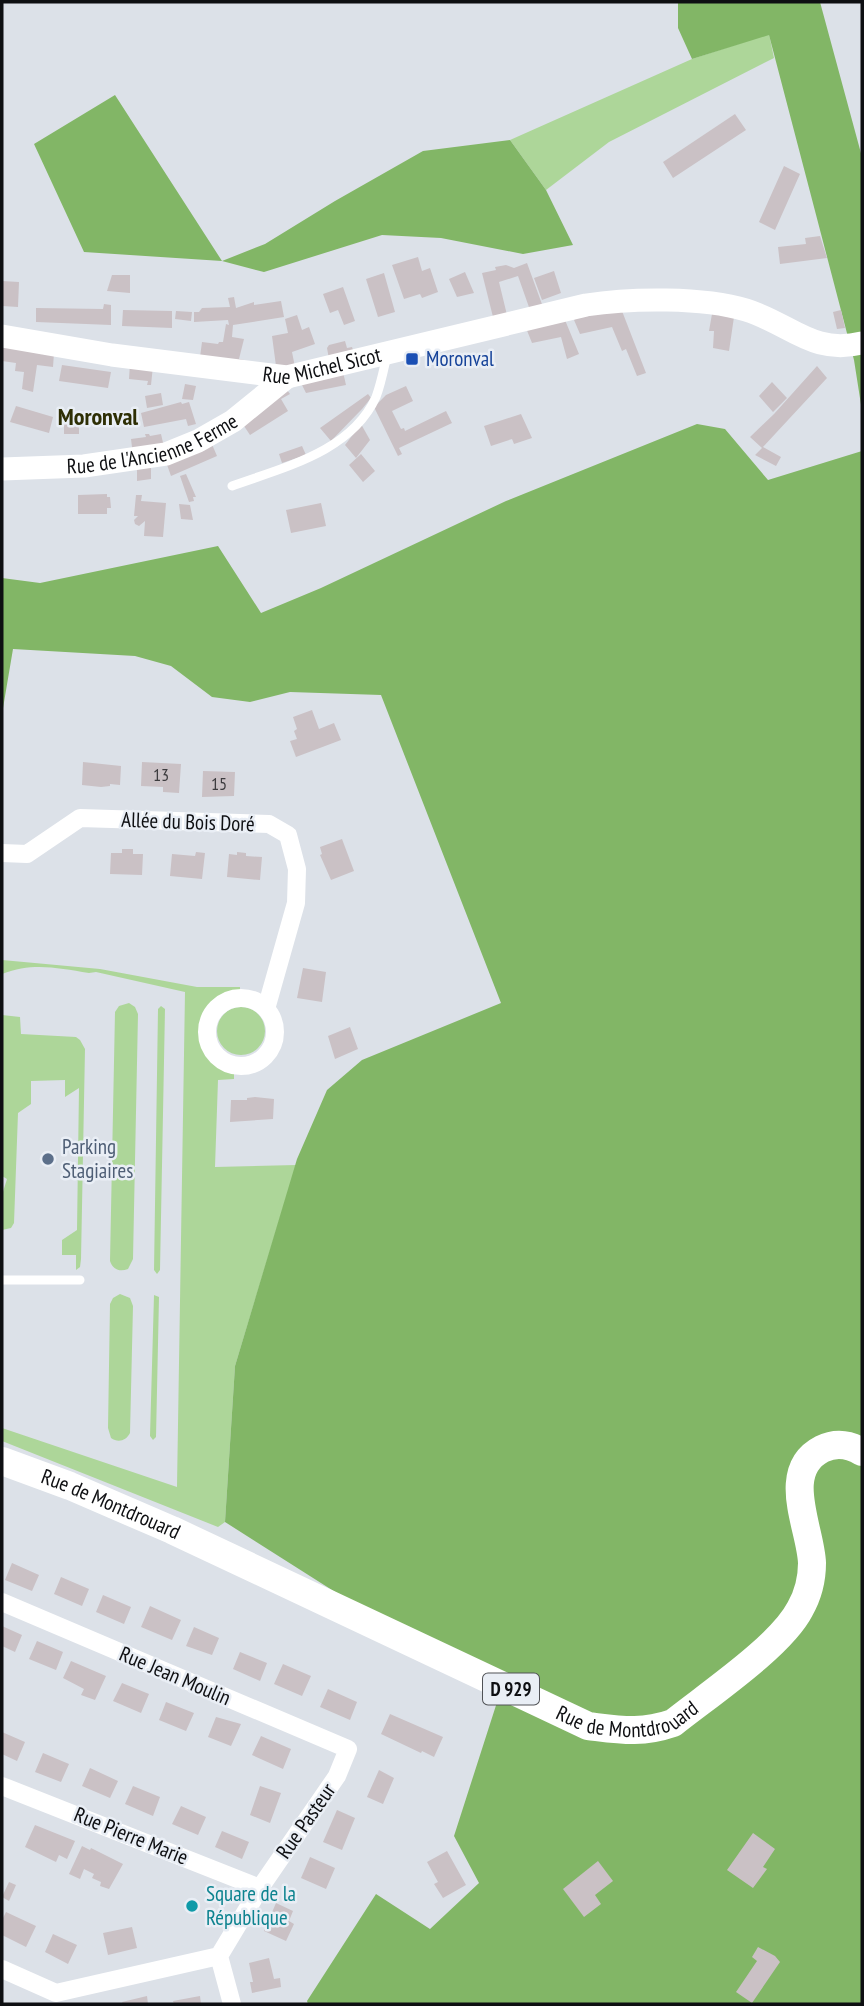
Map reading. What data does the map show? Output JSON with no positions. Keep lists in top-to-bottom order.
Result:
{
  "streets": {
    "main road": ["Rue de Montdrouard", "D 929"],
    "street": [
      "Rue Michel Sicot",
      "Rue de l'Ancienne Ferme",
      "Allée du Bois Doré",
      "Rue Jean Moulin",
      "Rue Pasteur",
      "Rue Pierre Marie"
    ]
  },
  "crossings": [
    ["Rue Michel Sicot", "Rue de l'Ancienne Ferme"],
    ["Rue Jean Moulin", "Rue Pasteur"],
    ["Rue Pasteur", "Rue Pierre Marie"]
  ],
  "districts": ["Moronval"],
  "places": {
    "transit": ["Moronval"],
    "other": ["Parking Stagiaires", "Square de la République"]
  },
  "house_numbers": ["13", "15"]
}
